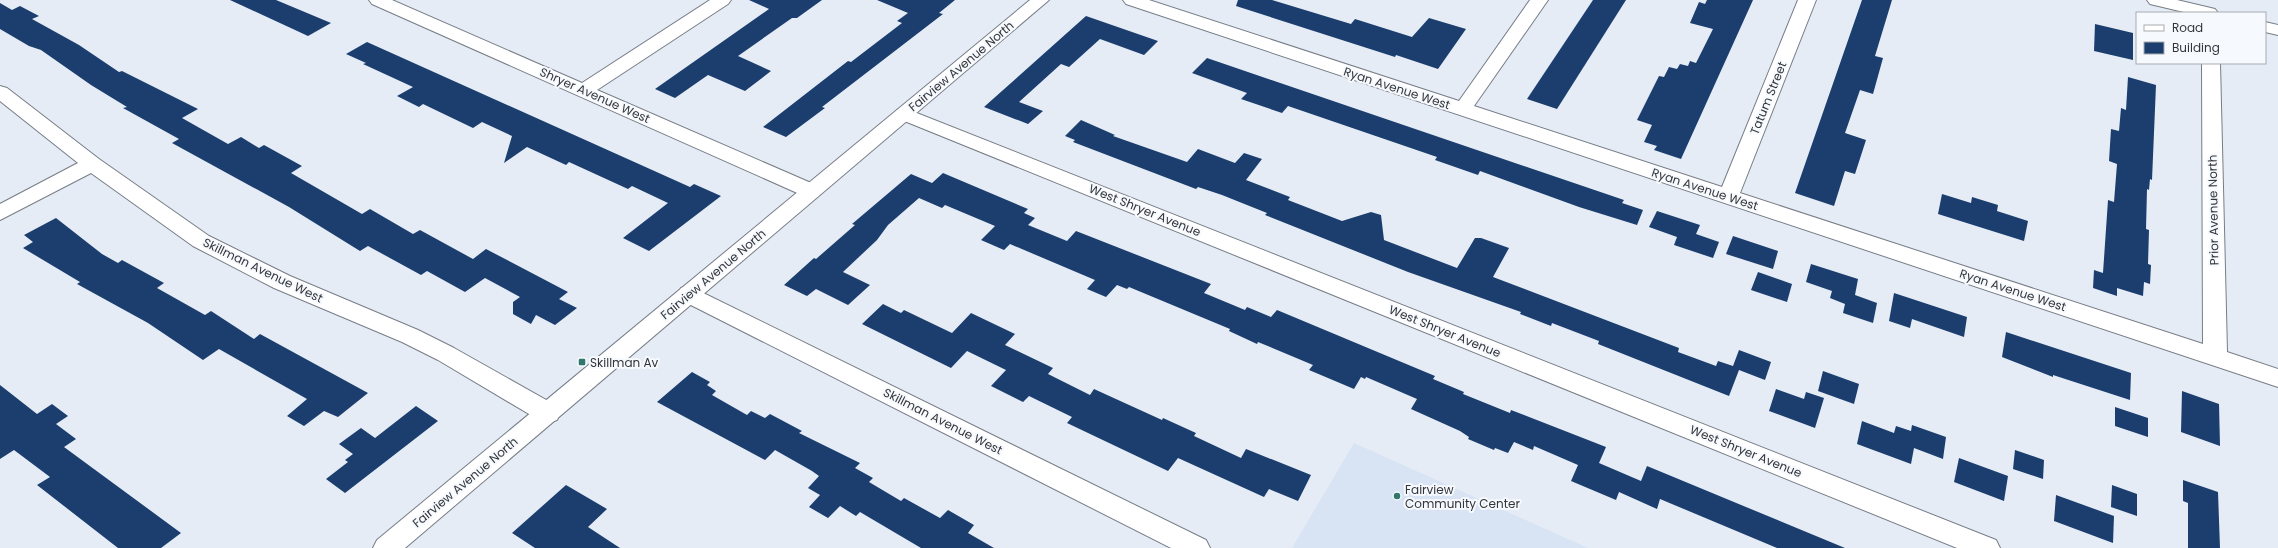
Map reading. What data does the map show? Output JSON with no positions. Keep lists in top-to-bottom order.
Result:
{
  "streets": {
    "street": [
      "Fairview Avenue North",
      "Ryan Avenue West",
      "Shryer Avenue West",
      "Tatum Street",
      "West Shryer Avenue",
      "Prior Avenue North",
      "Skillman Avenue West"
    ]
  },
  "crossings": [
    ["Fairview Avenue North", "Shryer Avenue West"],
    ["Fairview Avenue North", "West Shryer Avenue"],
    ["Fairview Avenue North", "Skillman Avenue West"],
    ["Ryan Avenue West", "Tatum Street"],
    ["Ryan Avenue West", "Prior Avenue North"]
  ],
  "places": {
    "transit": ["Skillman Av"],
    "other": ["Fairview Community Center"]
  },
  "legend": ["Road", "Building"]
}
